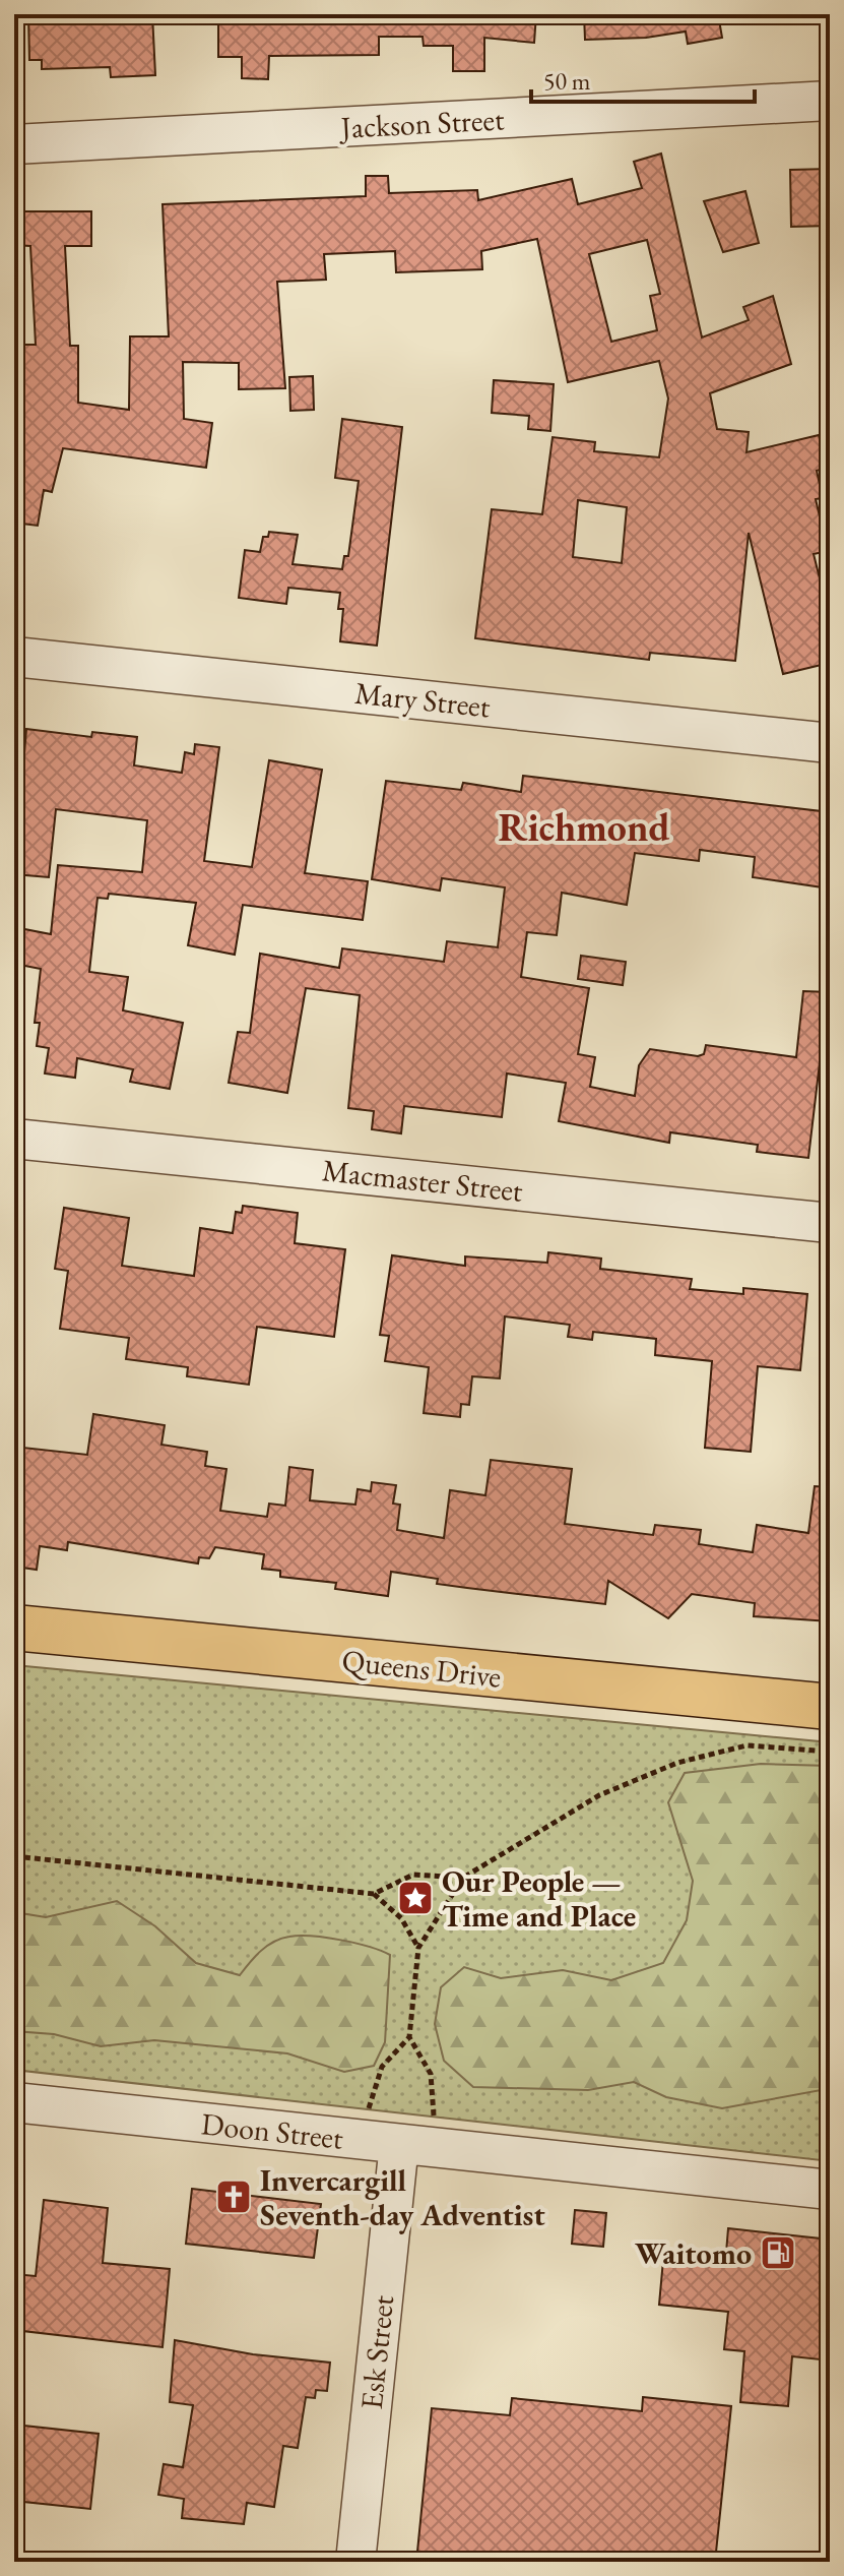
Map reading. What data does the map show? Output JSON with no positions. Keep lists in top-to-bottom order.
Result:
{
  "streets": {
    "main road": ["Queens Drive"],
    "street": [
      "Jackson Street",
      "Mary Street",
      "Macmaster Street",
      "Doon Street",
      "Esk Street"
    ]
  },
  "crossings": [
    ["Doon Street", "Esk Street"]
  ],
  "districts": ["Richmond"],
  "places": {
    "place": ["Our People — Time and Place"],
    "church": ["Invercargill Seventh-day Adventist"],
    "fuel station": ["Waitomo"]
  },
  "scale_bar": "50 m"
}
